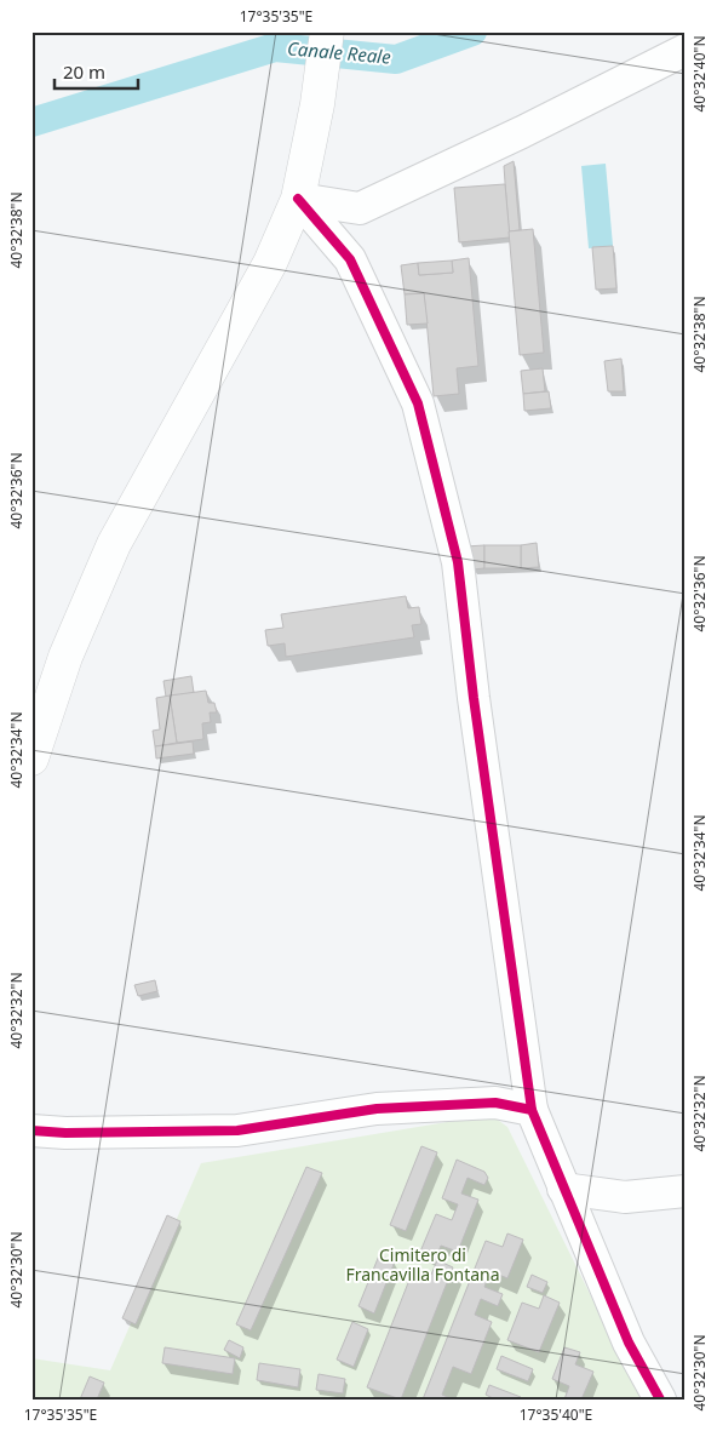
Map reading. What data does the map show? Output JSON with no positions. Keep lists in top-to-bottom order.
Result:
{
  "water": ["Canale Reale"],
  "parks": ["Cimitero di Francavilla Fontana"],
  "scale_bar": "20 m",
  "coordinates": [
    "17°35'35\"E",
    "40°32'40\"N",
    "40°32'38\"N",
    "40°32'36\"N",
    "40°32'34\"N",
    "40°32'32\"N",
    "40°32'30\"N",
    "17°35'40\"E"
  ]
}
